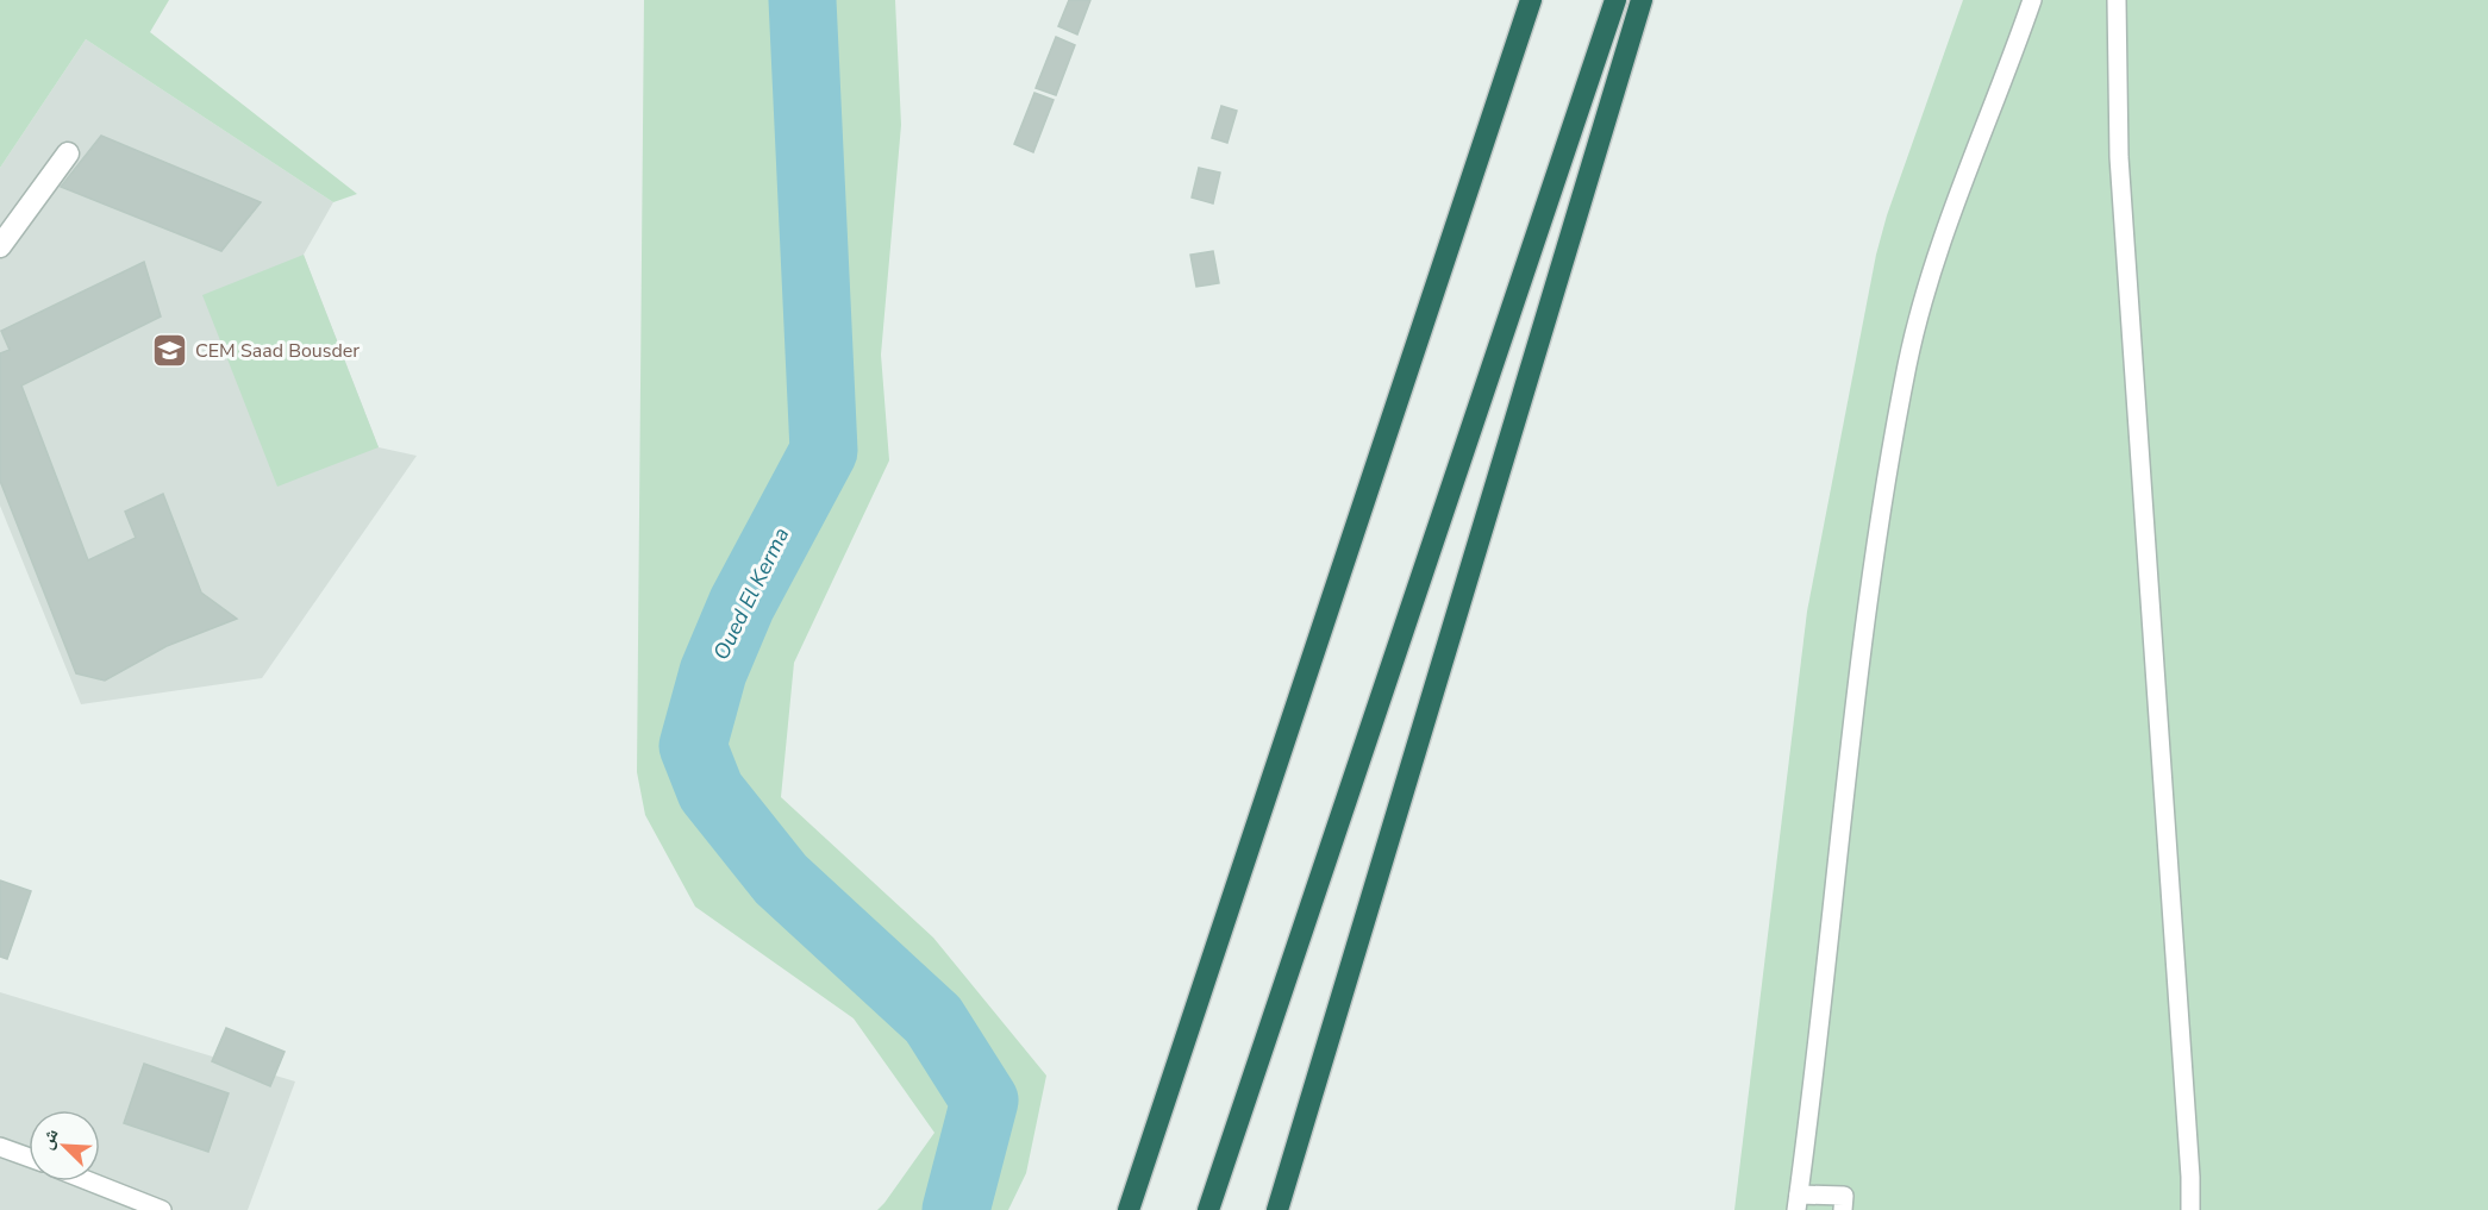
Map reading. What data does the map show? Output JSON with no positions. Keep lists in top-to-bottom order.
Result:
{
  "water": ["Oued El Kerma"],
  "places": {
    "school or university": ["CEM Saad Bousder"]
  },
  "north": "top left"
}
